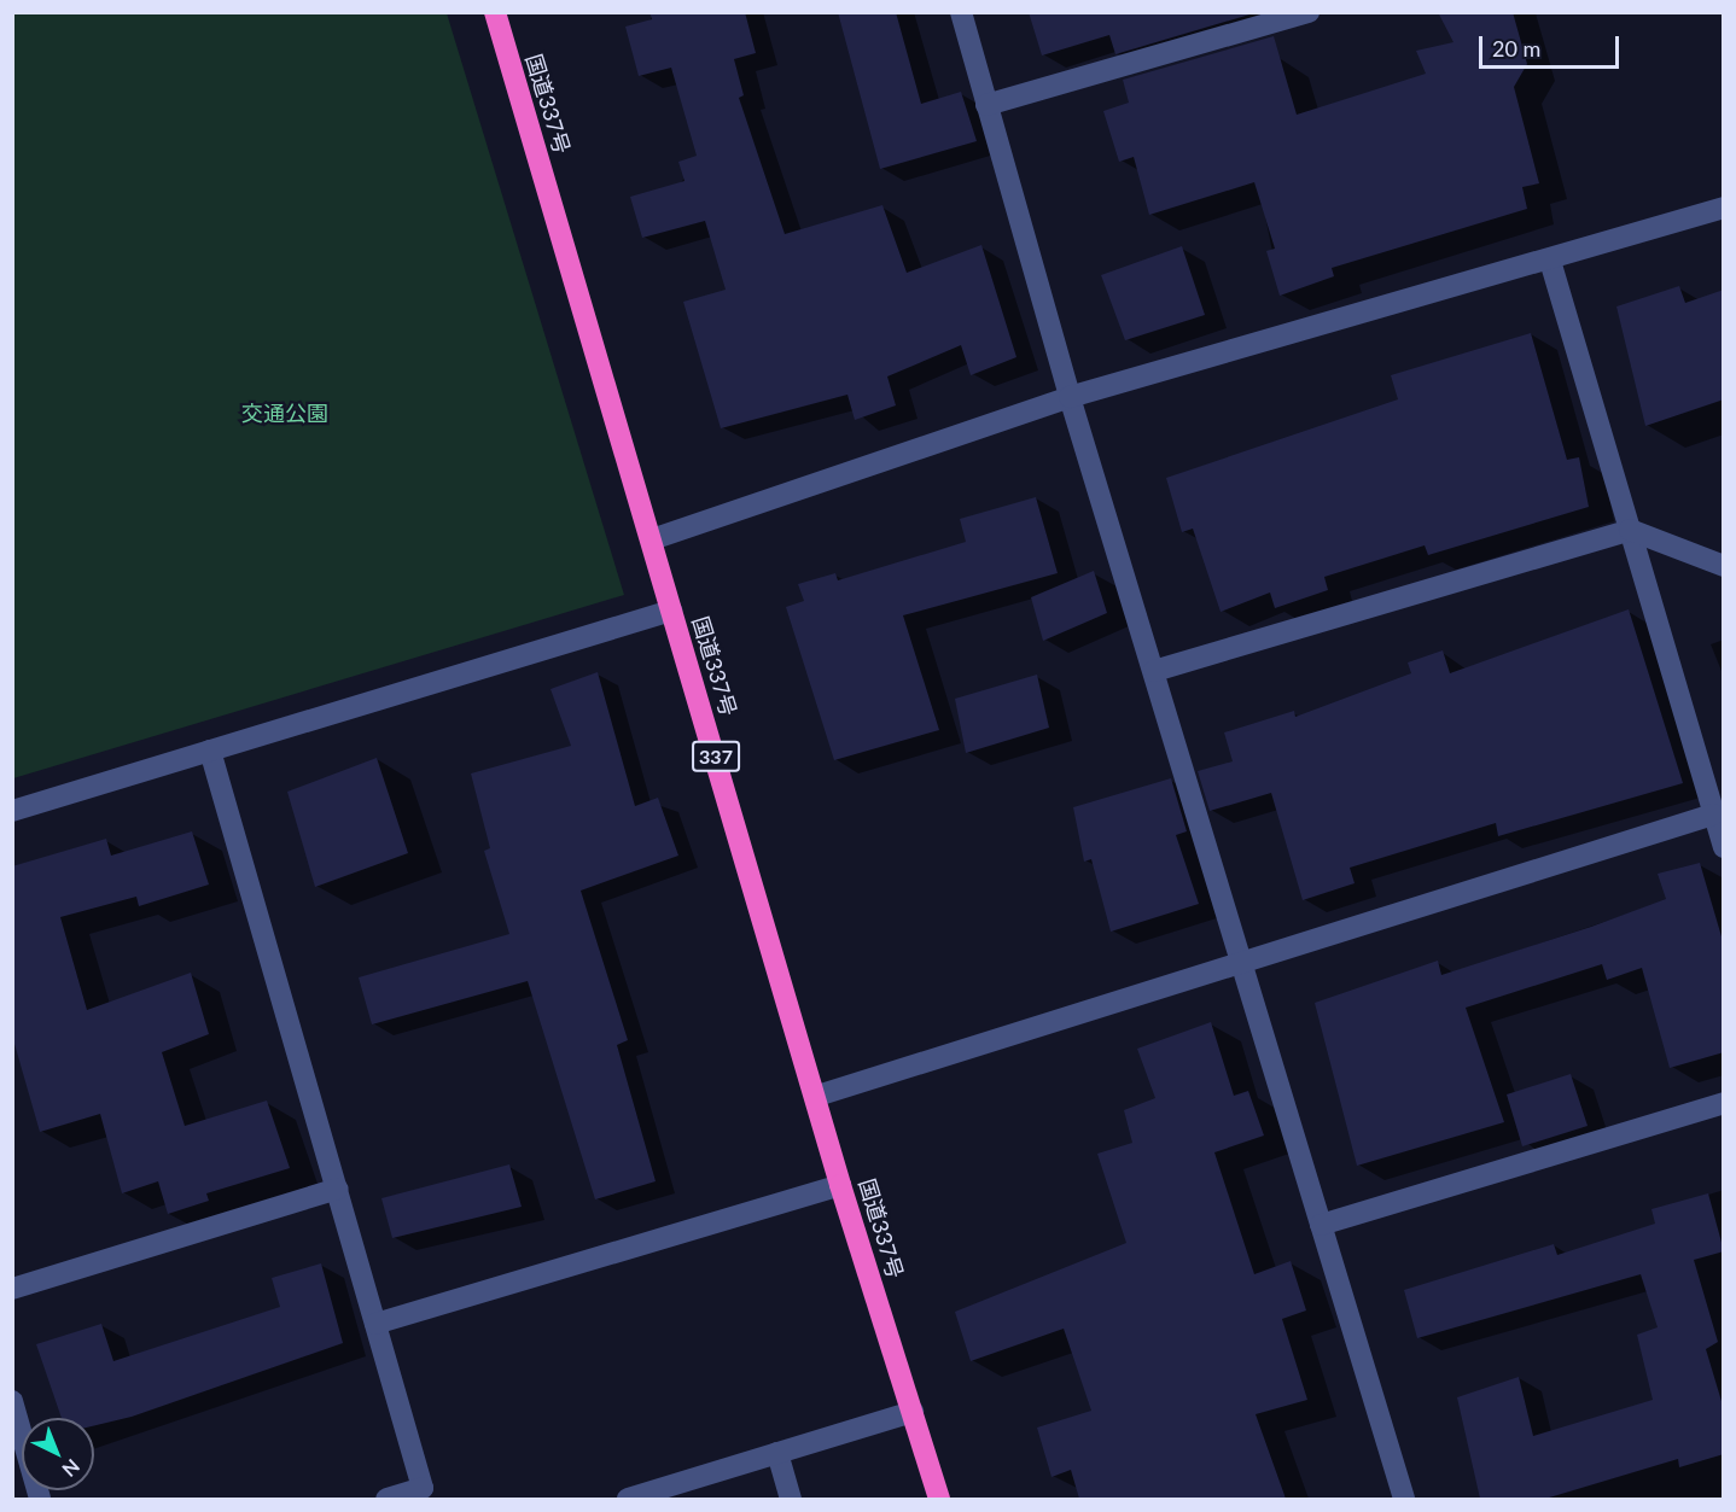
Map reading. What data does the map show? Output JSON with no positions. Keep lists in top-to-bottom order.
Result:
{
  "streets": {
    "highway": ["国道337号", "337"]
  },
  "parks": ["交通公園"],
  "scale_bar": "20 m",
  "north": "bottom right"
}
